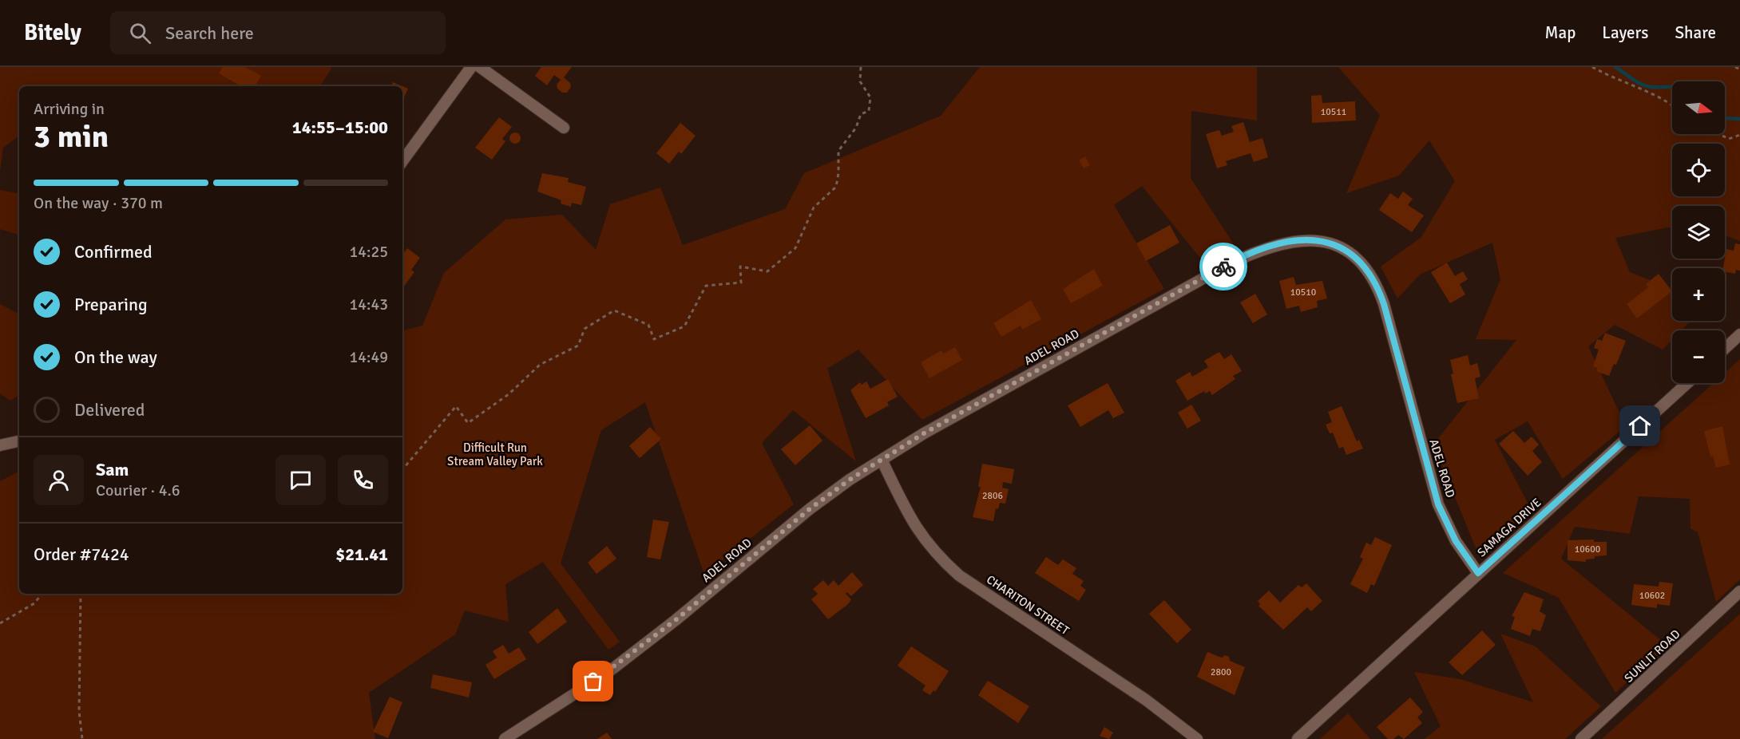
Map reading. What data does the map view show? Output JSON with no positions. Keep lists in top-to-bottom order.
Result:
{
  "streets": {
    "street": [
      "ADEL ROAD",
      "SAMAGA DRIVE",
      "CHARITON STREET",
      "SUNLIT ROAD"
    ]
  },
  "crossings": [
    ["ADEL ROAD", "SAMAGA DRIVE"],
    ["ADEL ROAD", "CHARITON STREET"]
  ],
  "parks": ["Difficult Run Stream Valley Park"],
  "house_numbers": [
    "10511",
    "10510",
    "2806",
    "10600",
    "10602",
    "2800"
  ],
  "north": "right",
  "page": {
    "header": "Bitely",
    "search": "Search here",
    "nav": ["Map", "Layers", "Share"],
    "map_buttons": ["+", "−"],
    "heading": ["3 min", "Arriving in", "14:55–15:00"],
    "panel": [
      "Sam",
      "Courier · 4.6",
      "Order #7424",
      "$21.41"
    ],
    "bar": "On the way · 370 m",
    "list": [
      ["Confirmed", "14:25"],
      ["Preparing", "14:43"],
      ["On the way", "14:49"],
      "Delivered"
    ]
  }
}
